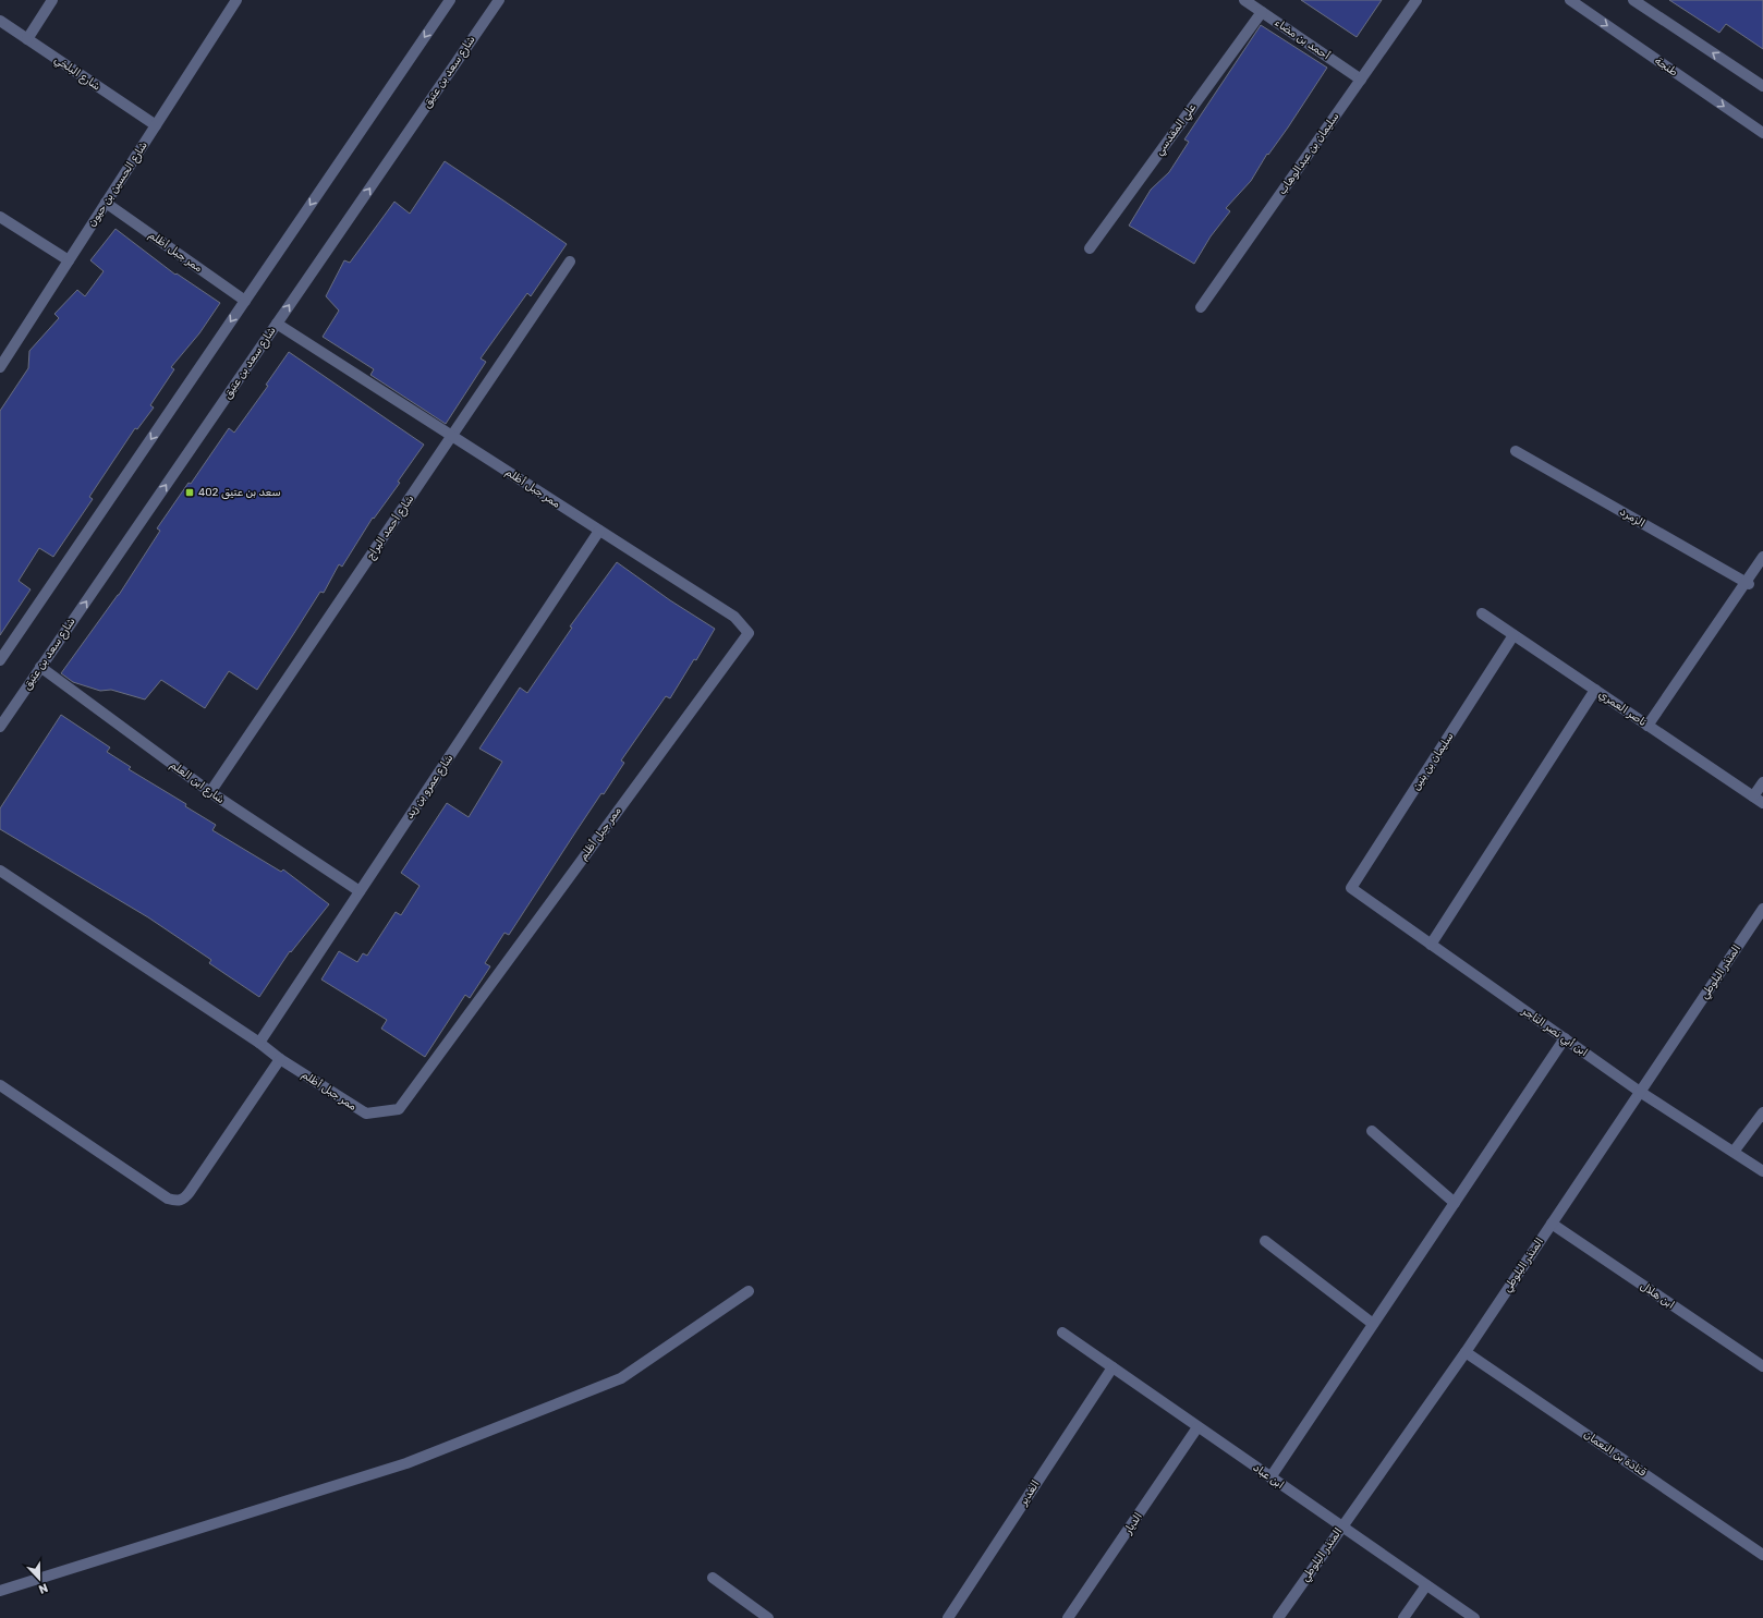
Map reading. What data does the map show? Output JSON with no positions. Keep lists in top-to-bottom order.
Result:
{
  "streets": {
    "street": [
      "أحمد بن مضاء",
      "طنجة",
      "شارع سعد بن عتيق",
      "شارع البلخي",
      "علي المقدسي",
      "سليمان بن عبدالوهاب",
      "شارع الحسين بن حيون",
      "ممر جبل أظلم",
      "الزمرد",
      "شارع أحمد البراج",
      "ناصر العمري",
      "سليمان بن بنين",
      "شارع ابن العلم",
      "شارع عمرو بن زيد",
      "المنذر البلوطي",
      "ابن أبي نصر التاجر",
      "ابن هلال",
      "قتادة بن النعمان",
      "ابن عباد",
      "الغدير",
      "الديار"
    ]
  },
  "crossings": [
    ["أحمد بن مضاء", "علي المقدسي"],
    ["أحمد بن مضاء", "سليمان بن عبدالوهاب"],
    ["شارع سعد بن عتيق", "ممر جبل أظلم"],
    ["شارع سعد بن عتيق", "شارع ابن العلم"],
    ["شارع البلخي", "شارع الحسين بن حيون"],
    ["شارع الحسين بن حيون", "ممر جبل أظلم"],
    ["ممر جبل أظلم", "شارع أحمد البراج"],
    ["ممر جبل أظلم", "شارع عمرو بن زيد"],
    ["شارع أحمد البراج", "شارع ابن العلم"],
    ["ناصر العمري", "سليمان بن بنين"],
    ["سليمان بن بنين", "ابن أبي نصر التاجر"],
    ["شارع ابن العلم", "شارع عمرو بن زيد"],
    ["المنذر البلوطي", "ابن أبي نصر التاجر"],
    ["المنذر البلوطي", "ابن هلال"],
    ["المنذر البلوطي", "قتادة بن النعمان"],
    ["المنذر البلوطي", "ابن عباد"],
    ["ابن عباد", "الغدير"],
    ["ابن عباد", "الديار"]
  ],
  "places": {
    "transit": ["سعد بن عتيق 402"]
  },
  "north": "bottom"
}
